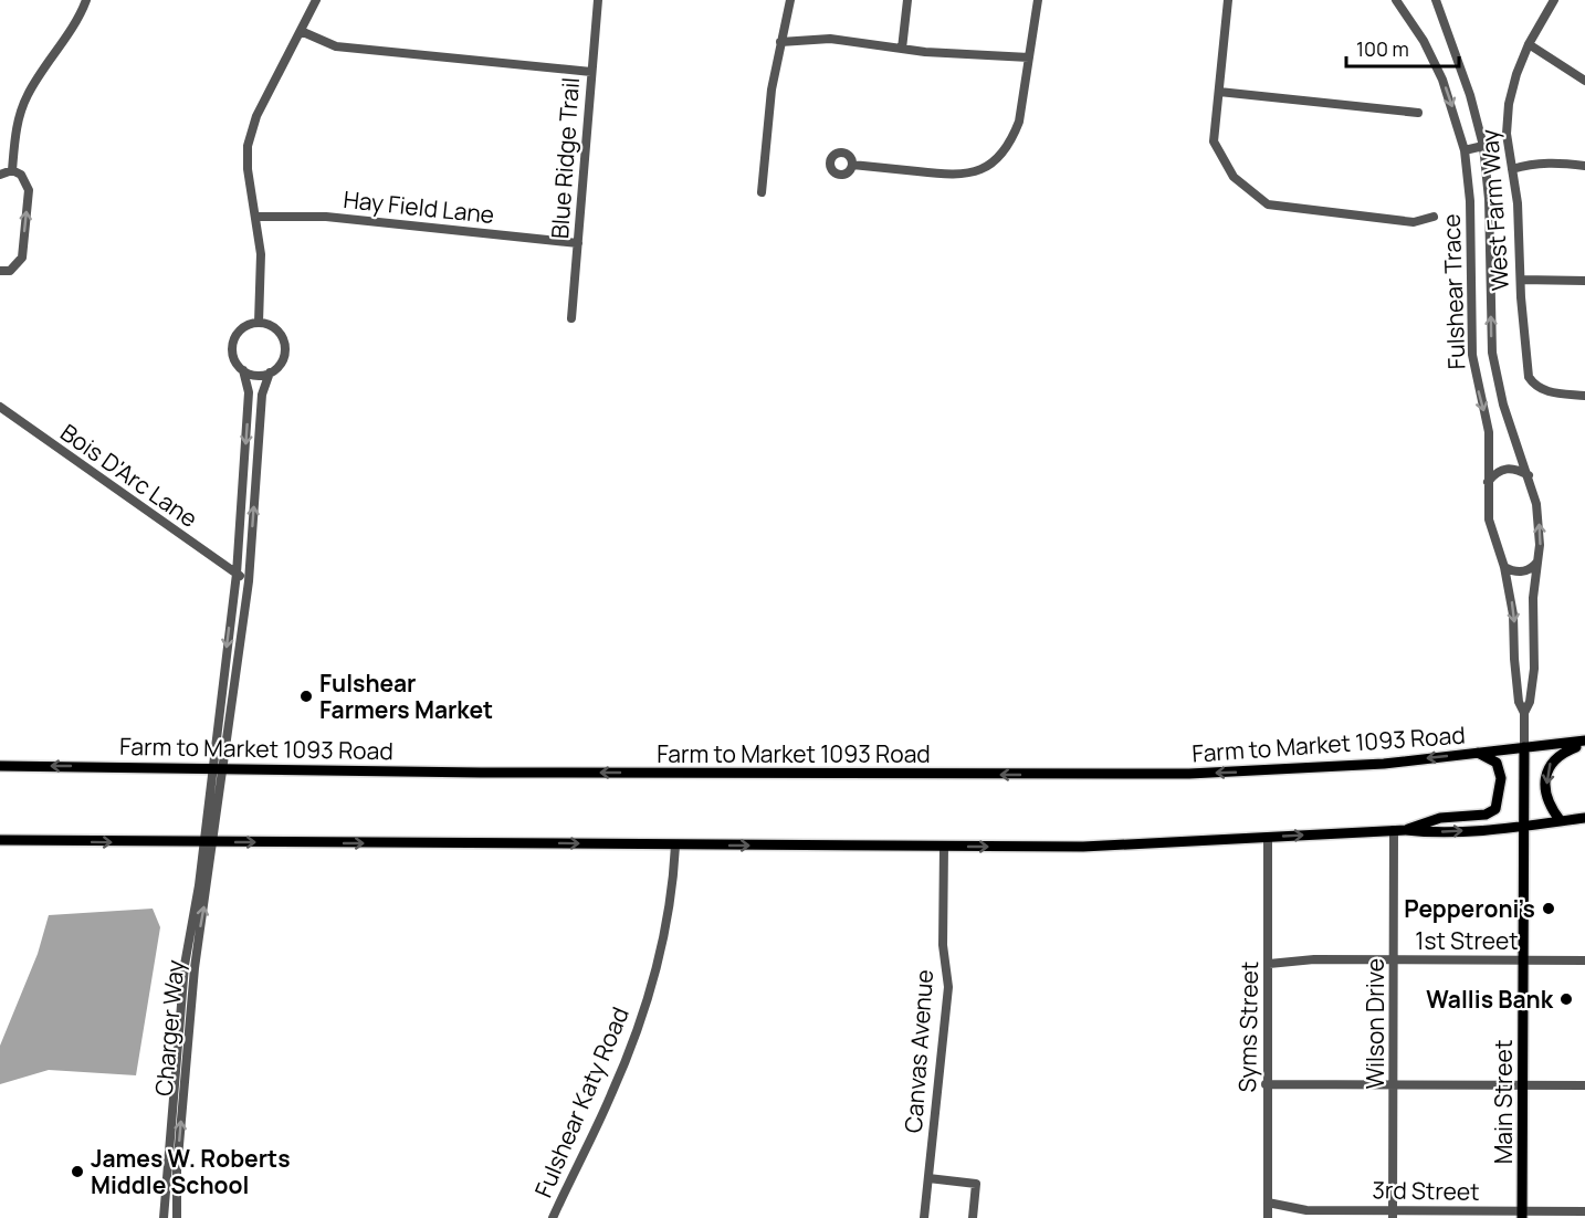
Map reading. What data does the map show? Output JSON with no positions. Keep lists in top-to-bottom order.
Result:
{
  "streets": {
    "main road": ["Fulshear Trace", "Farm to Market 1093 Road", "Main Street"],
    "street": [
      "Blue Ridge Trail",
      "Hay Field Lane",
      "West Farm Way",
      "Bois D'Arc Lane",
      "1st Street",
      "Wilson Drive",
      "Syms Street",
      "Charger Way",
      "Canvas Avenue",
      "Fulshear Katy Road",
      "3rd Street"
    ]
  },
  "crossings": [
    ["Blue Ridge Trail", "Hay Field Lane"],
    ["Fulshear Trace", "Farm to Market 1093 Road"],
    ["Fulshear Trace", "Main Street"],
    ["1st Street", "Wilson Drive"],
    ["1st Street", "Syms Street"],
    ["1st Street", "Main Street"],
    ["Wilson Drive", "3rd Street"],
    ["Syms Street", "3rd Street"],
    ["Main Street", "3rd Street"]
  ],
  "places": [
    "Fulshear Farmers Market",
    "Pepperoni’s",
    "Wallis Bank",
    "James W. Roberts Middle School"
  ],
  "scale_bar": "100 m"
}
